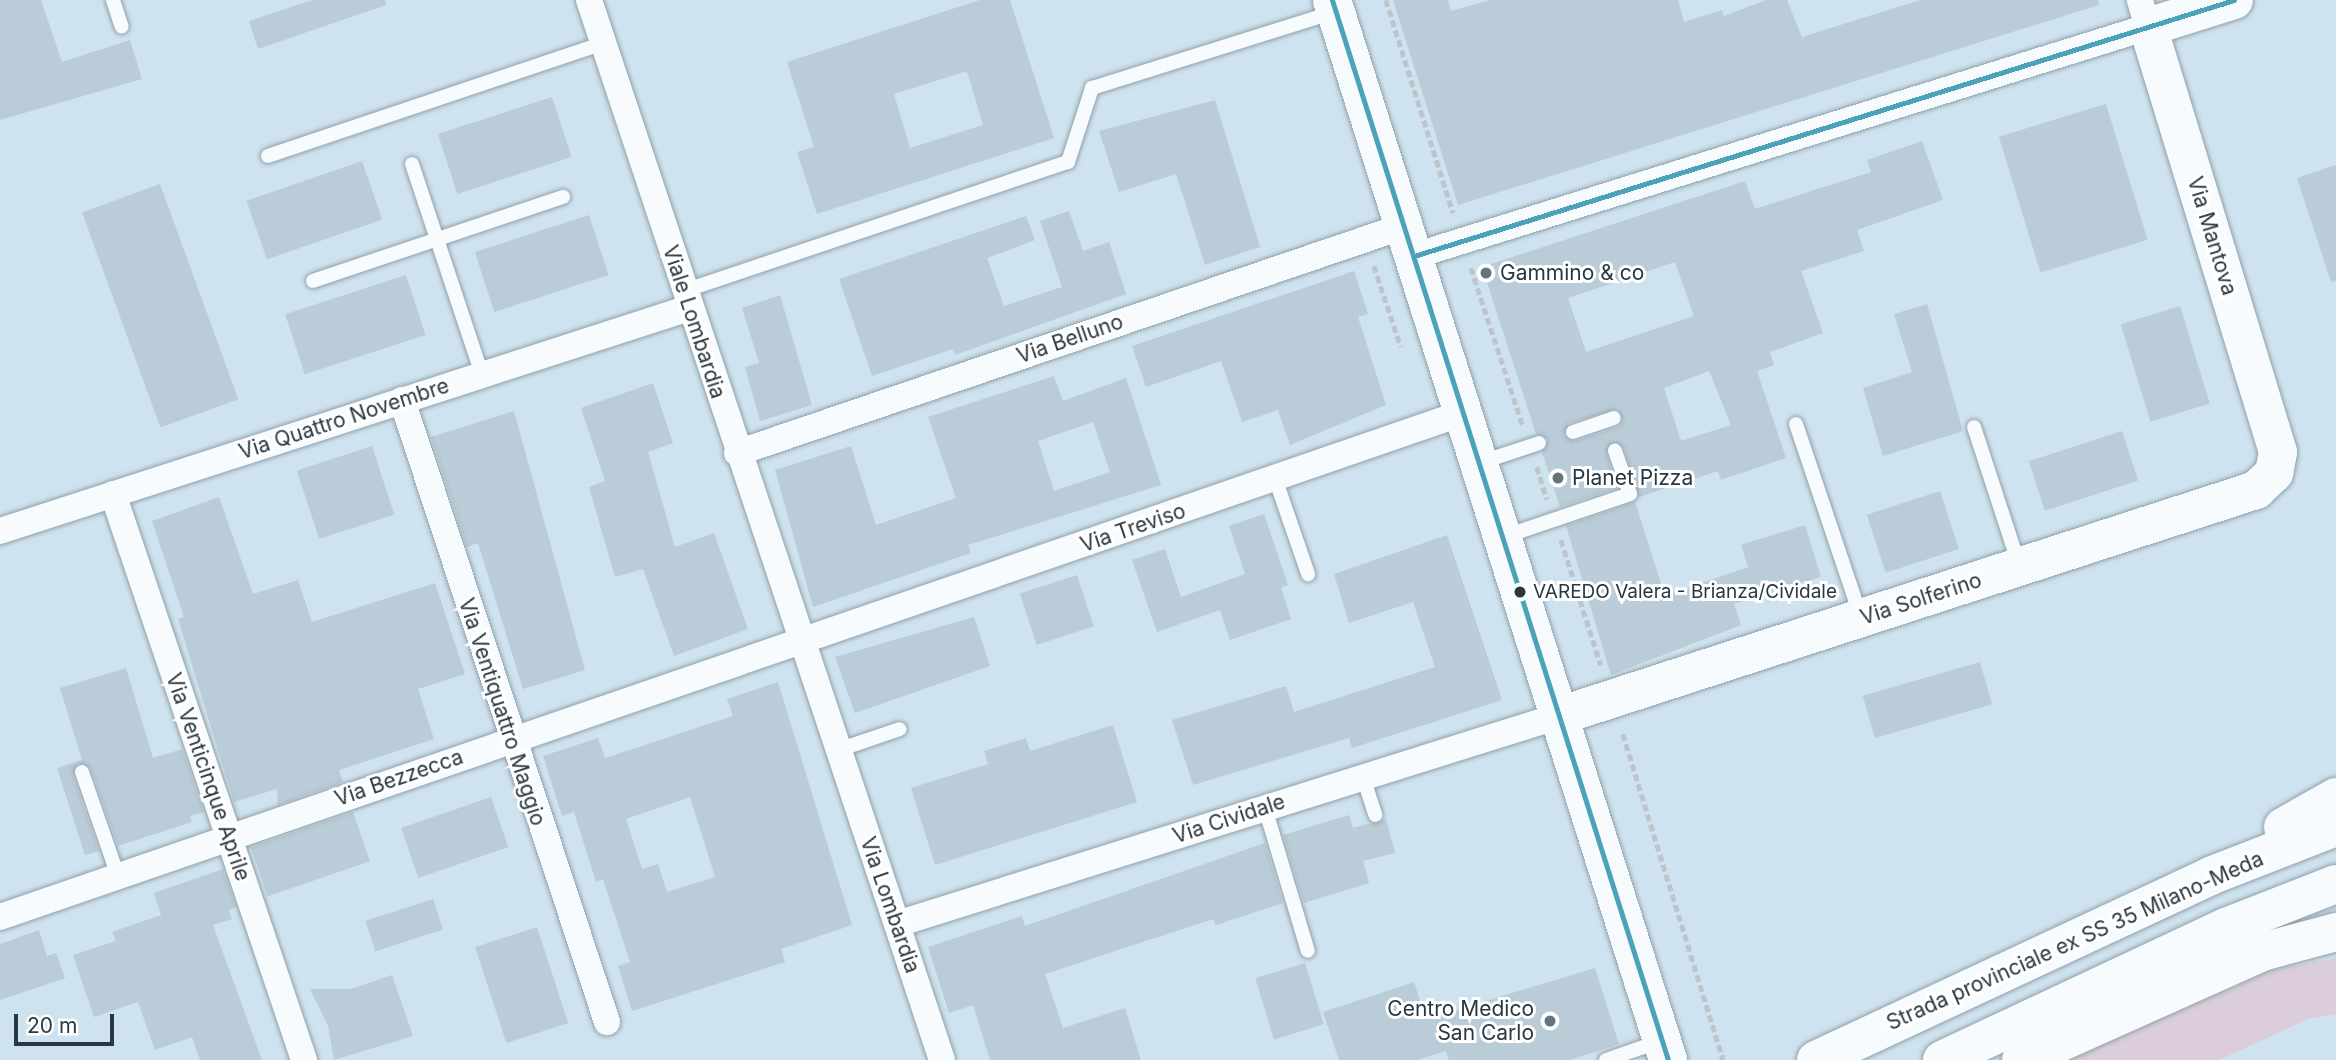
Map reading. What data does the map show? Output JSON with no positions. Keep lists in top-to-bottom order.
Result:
{
  "streets": {
    "main road": ["Via Mantova", "Via Solferino", "Strada provinciale ex SS 35 Milano-Meda"],
    "street": [
      "Viale Lombardia",
      "Via Belluno",
      "Via Quattro Novembre",
      "Via Treviso",
      "Via Ventiquattro Maggio",
      "Via Venticinque Aprile",
      "Via Bezzecca",
      "Via Cividale",
      "Via Lombardia"
    ]
  },
  "crossings": [
    ["Via Mantova", "Via Belluno"],
    ["Via Mantova", "Via Solferino"],
    ["Viale Lombardia", "Via Belluno"],
    ["Viale Lombardia", "Via Quattro Novembre"],
    ["Viale Lombardia", "Via Treviso"],
    ["Viale Lombardia", "Via Bezzecca"],
    ["Viale Lombardia", "Via Lombardia"],
    ["Via Quattro Novembre", "Via Ventiquattro Maggio"],
    ["Via Quattro Novembre", "Via Venticinque Aprile"],
    ["Via Treviso", "Via Bezzecca"],
    ["Via Treviso", "Via Lombardia"],
    ["Via Solferino", "Via Cividale"],
    ["Via Ventiquattro Maggio", "Via Bezzecca"],
    ["Via Venticinque Aprile", "Via Bezzecca"],
    ["Via Bezzecca", "Via Lombardia"],
    ["Via Cividale", "Via Lombardia"]
  ],
  "places": [
    "Gammino & co",
    "Planet Pizza",
    "VAREDO Valera - Brianza/Cividale",
    "Centro Medico San Carlo"
  ],
  "scale_bar": "20 m"
}
